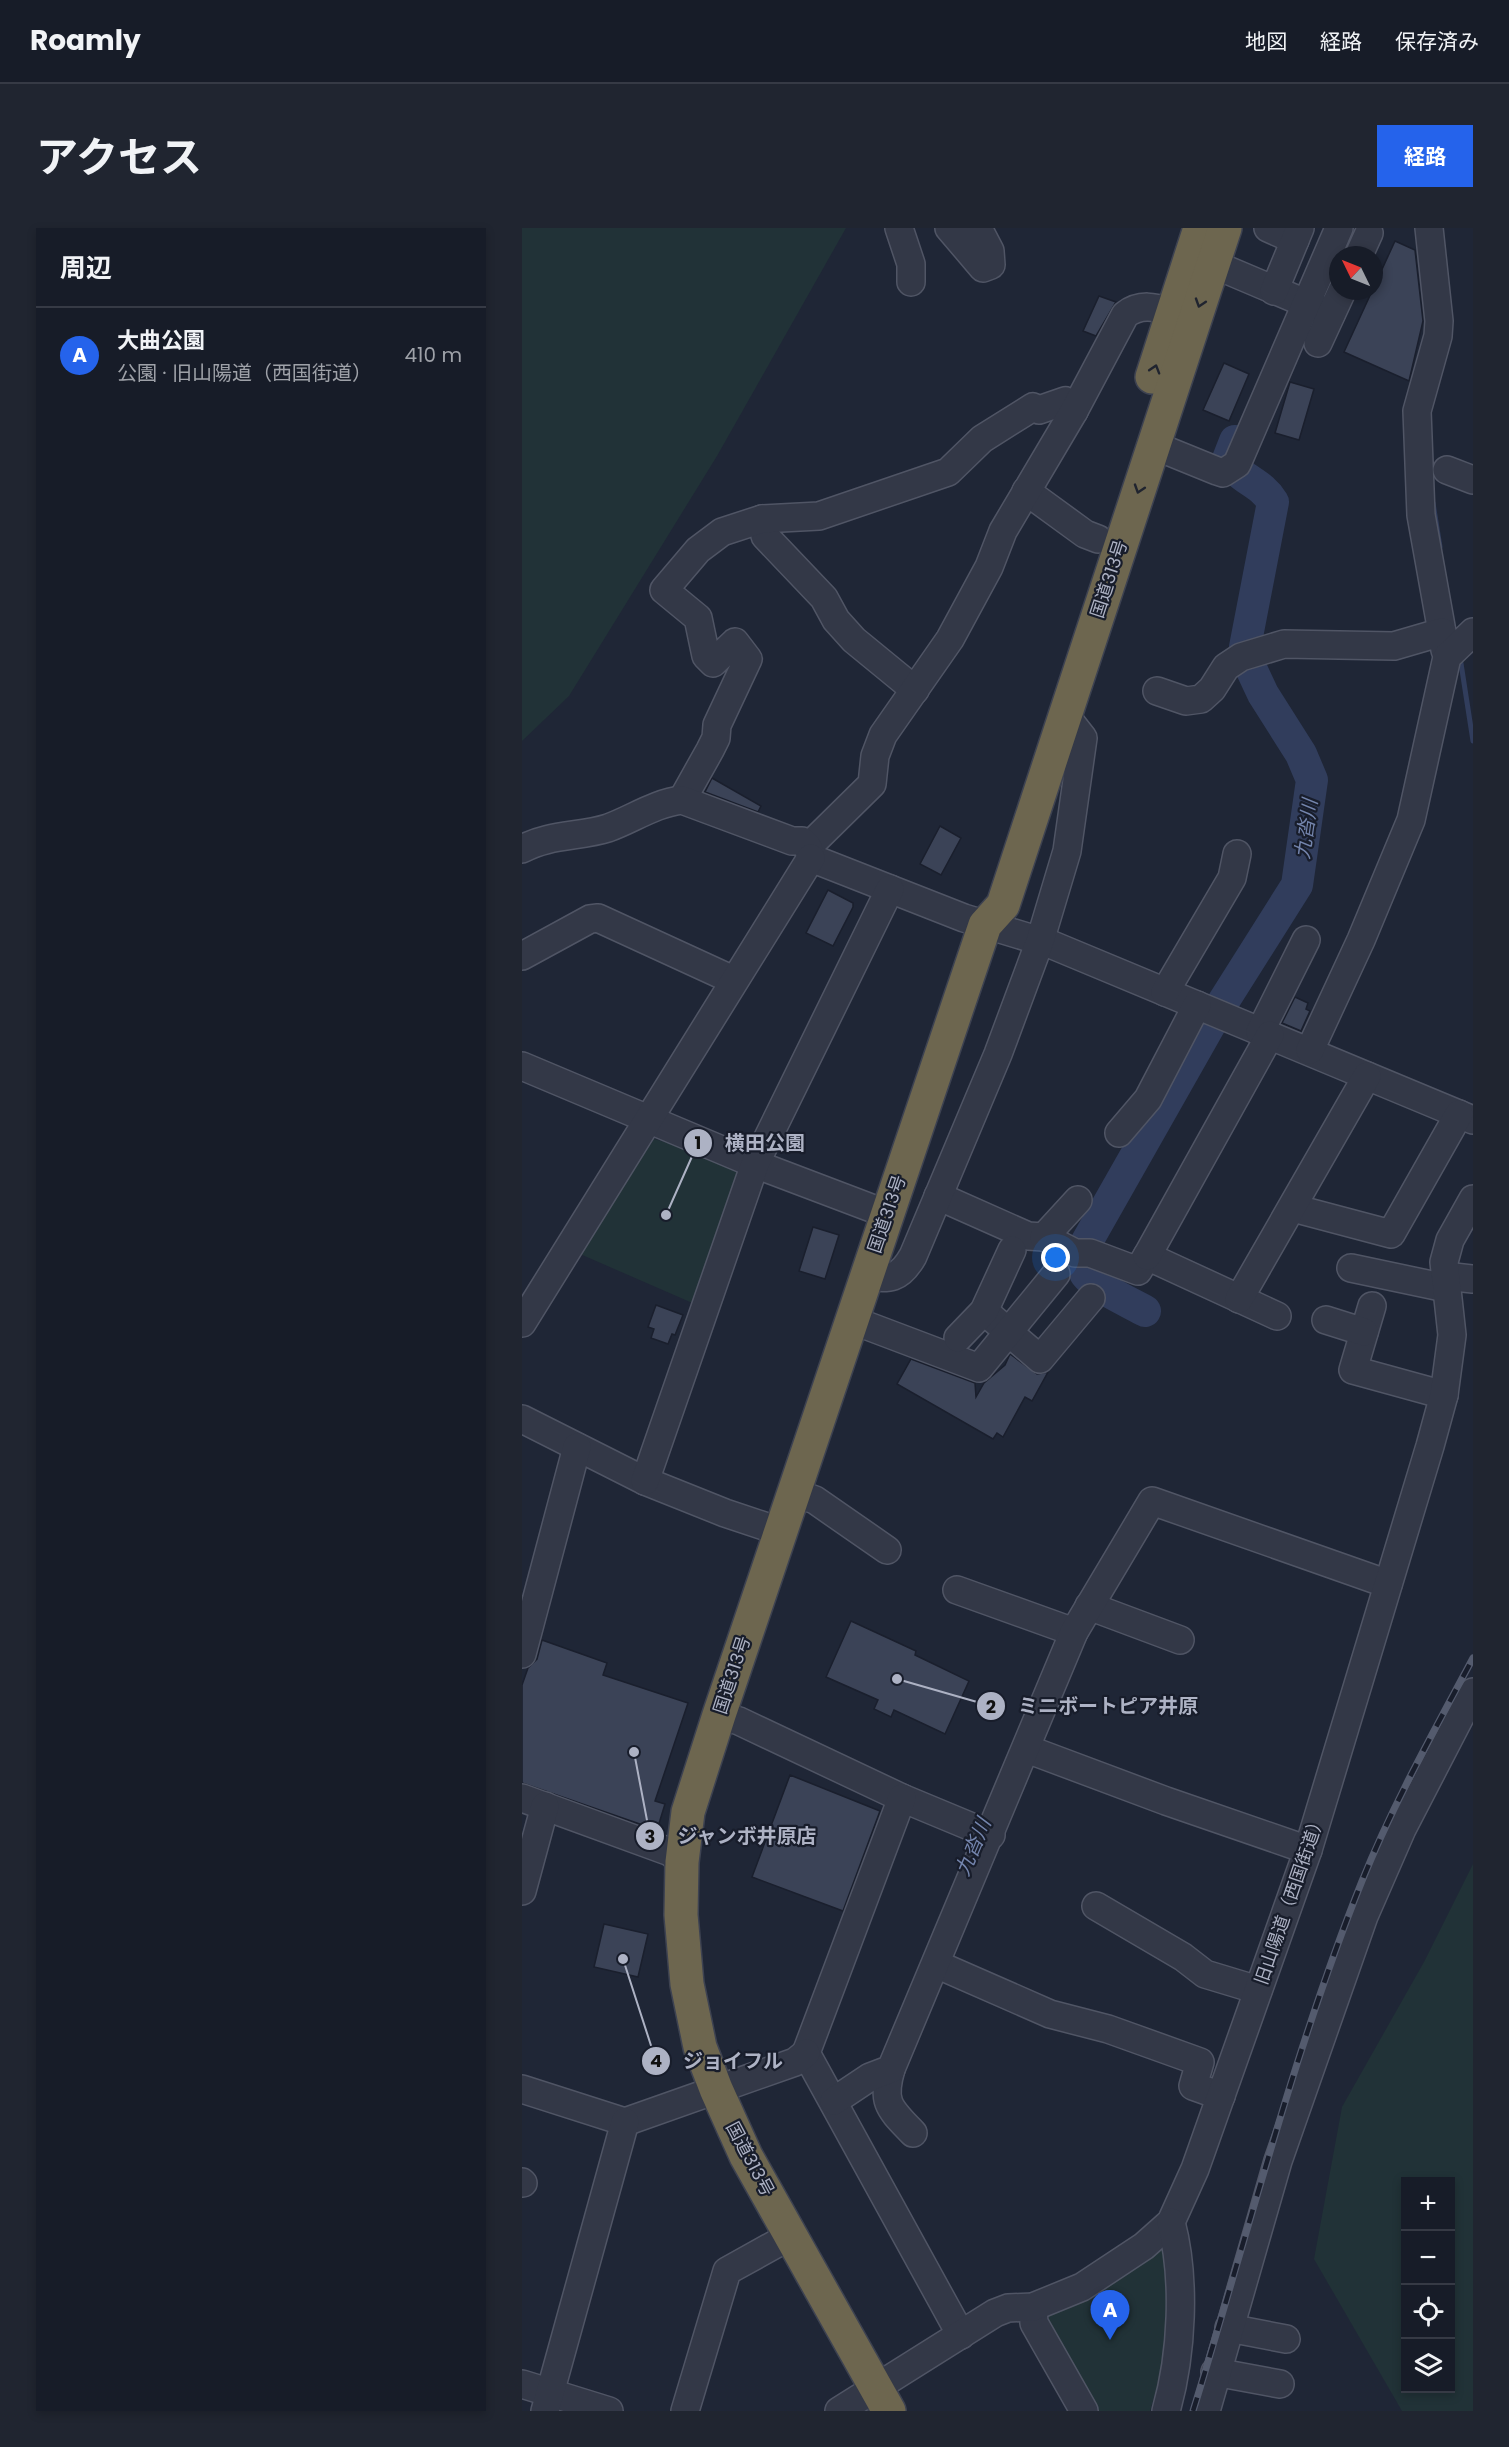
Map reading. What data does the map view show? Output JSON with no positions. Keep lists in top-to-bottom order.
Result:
{
  "streets": {
    "highway": ["国道313号"],
    "street": ["旧山陽道（西国街道）"]
  },
  "crossings": [
    ["国道313号", "旧山陽道（西国街道）"]
  ],
  "water": ["九沓川"],
  "places": [
    "横田公園",
    "ミニボートピア井原",
    "ジャンボ井原店",
    "ジョイフル"
  ],
  "north": "top left",
  "page": {
    "header": "Roamly",
    "nav": ["地図", "経路", "保存済み"],
    "title": "アクセス",
    "buttons": "経路",
    "heading": "周辺",
    "list": [
      {
        "mark": "A",
        "name": "大曲公園",
        "note": "公園 · 旧山陽道（西国街道）",
        "value": "410 m"
      }
    ],
    "map_buttons": ["+", "−"],
    "pins": "A"
  }
}
